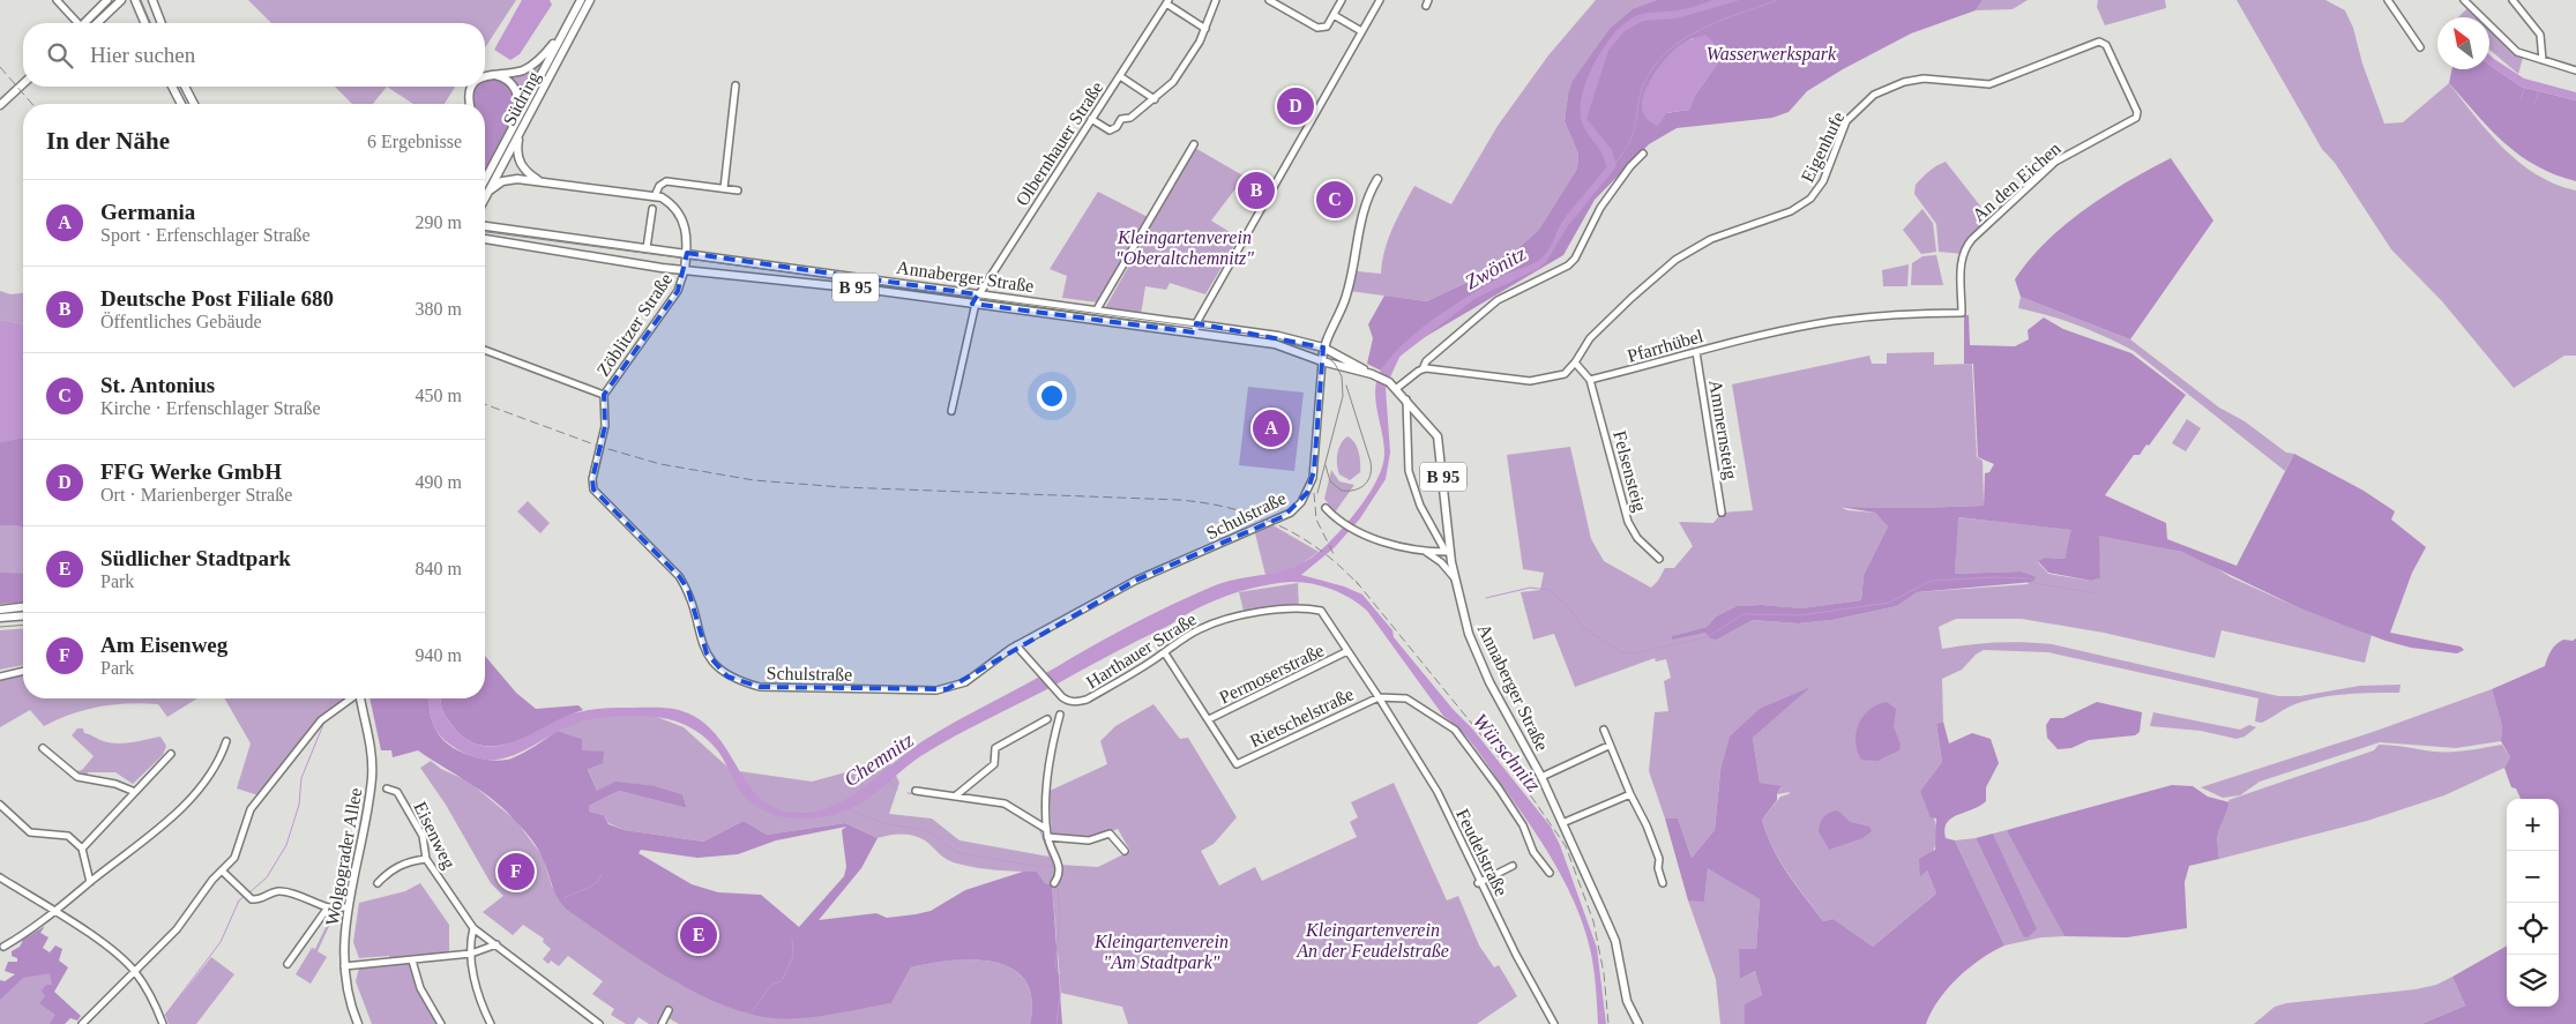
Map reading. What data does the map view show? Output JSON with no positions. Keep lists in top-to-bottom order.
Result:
{
  "streets": {
    "main road": [
      "Südring",
      "Annaberger Straße",
      "B 95",
      "Wolgograder Allee"
    ],
    "street": [
      "Olbernhauer Straße",
      "Eigenhufe",
      "An den Eichen",
      "Zöblitzer Straße",
      "Pfarrhübel",
      "Ammernsteig",
      "Felsensteig",
      "Schulstraße",
      "Harthauer Straße",
      "Permoserstraße",
      "Rietschelstraße",
      "Eisenweg",
      "Feudelstraße"
    ]
  },
  "crossings": [
    ["Olbernhauer Straße", "Annaberger Straße"],
    ["Eigenhufe", "An den Eichen"],
    ["An den Eichen", "Pfarrhübel"],
    ["Annaberger Straße", "Zöblitzer Straße"],
    ["Annaberger Straße", "Schulstraße"],
    ["Zöblitzer Straße", "Schulstraße"],
    ["Pfarrhübel", "Ammernsteig"],
    ["Pfarrhübel", "Felsensteig"],
    ["Schulstraße", "Harthauer Straße"],
    ["Harthauer Straße", "Permoserstraße"],
    ["Harthauer Straße", "Rietschelstraße"],
    ["Harthauer Straße", "Feudelstraße"],
    ["Permoserstraße", "Rietschelstraße"],
    ["Rietschelstraße", "Feudelstraße"]
  ],
  "water": ["Zwönitz", "Würschnitz", "Chemnitz"],
  "parks": [
    "Wasserwerkspark",
    "Kleingartenverein \"Oberaltchemnitz\"",
    "Kleingartenverein An der Feudelstraße",
    "Kleingartenverein \"Am Stadtpark\""
  ],
  "north": "top left",
  "page": {
    "search": "Hier suchen",
    "pins": [
      "D",
      "B",
      "C",
      "A",
      "F",
      "E"
    ],
    "heading": ["In der Nähe", "6 Ergebnisse"],
    "list": [
      {
        "mark": "A",
        "name": "Germania",
        "note": "Sport · Erfenschlager Straße",
        "value": "290 m"
      },
      {
        "mark": "B",
        "name": "Deutsche Post Filiale 680",
        "note": "Öffentliches Gebäude",
        "value": "380 m"
      },
      {
        "mark": "C",
        "name": "St. Antonius",
        "note": "Kirche · Erfenschlager Straße",
        "value": "450 m"
      },
      {
        "mark": "D",
        "name": "FFG Werke GmbH",
        "note": "Ort · Marienberger Straße",
        "value": "490 m"
      },
      {
        "mark": "E",
        "name": "Südlicher Stadtpark",
        "note": "Park",
        "value": "840 m"
      },
      {
        "mark": "F",
        "name": "Am Eisenweg",
        "note": "Park",
        "value": "940 m"
      }
    ],
    "map_buttons": ["+", "−"]
  }
}
